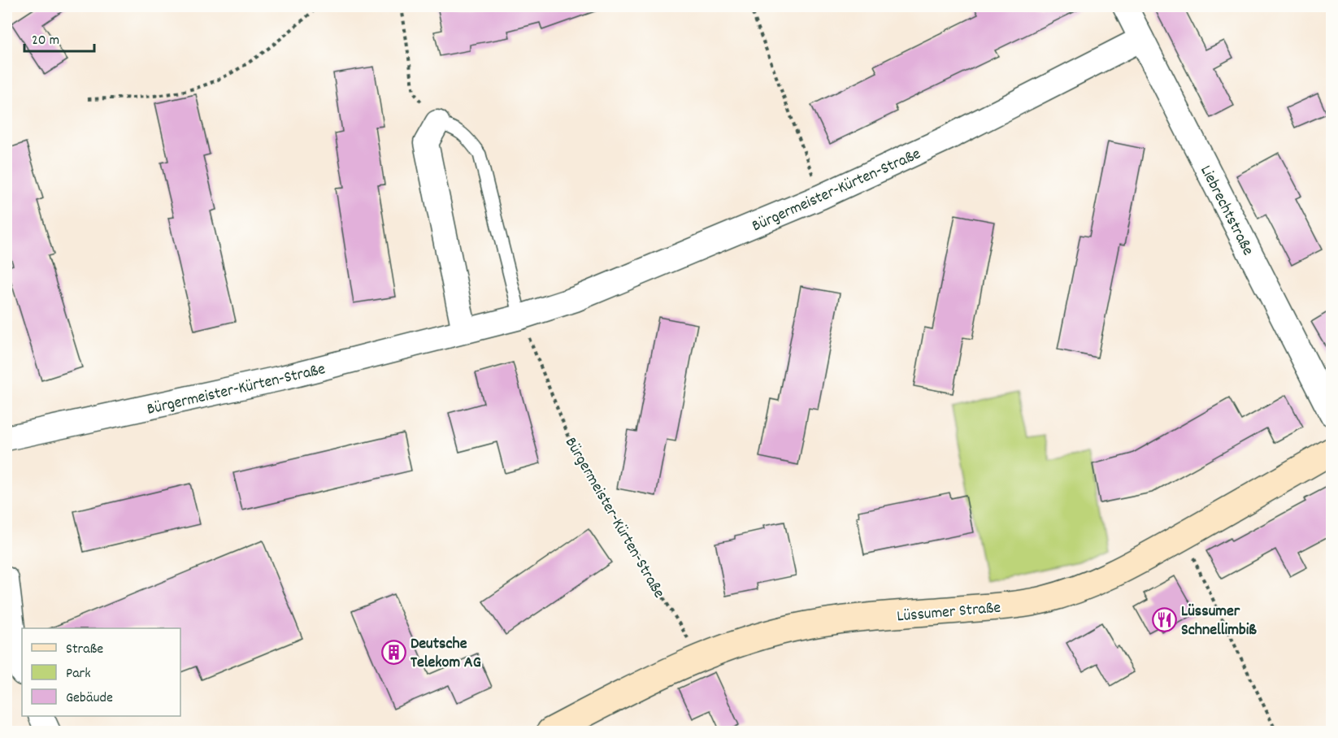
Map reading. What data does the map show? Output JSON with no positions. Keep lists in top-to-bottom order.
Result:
{
  "streets": {
    "main road": ["Lüssumer Straße"],
    "street": ["Bürgermeister-Kürten-Straße", "Liebrechtstraße"]
  },
  "crossings": [
    ["Bürgermeister-Kürten-Straße", "Liebrechtstraße"],
    ["Bürgermeister-Kürten-Straße", "Lüssumer Straße"]
  ],
  "places": {
    "restaurant": ["Lüssumer Schnellimbiß"],
    "building": ["Deutsche Telekom AG"]
  },
  "legend": ["Straße", "Park", "Gebäude"],
  "scale_bar": "20 m"
}
